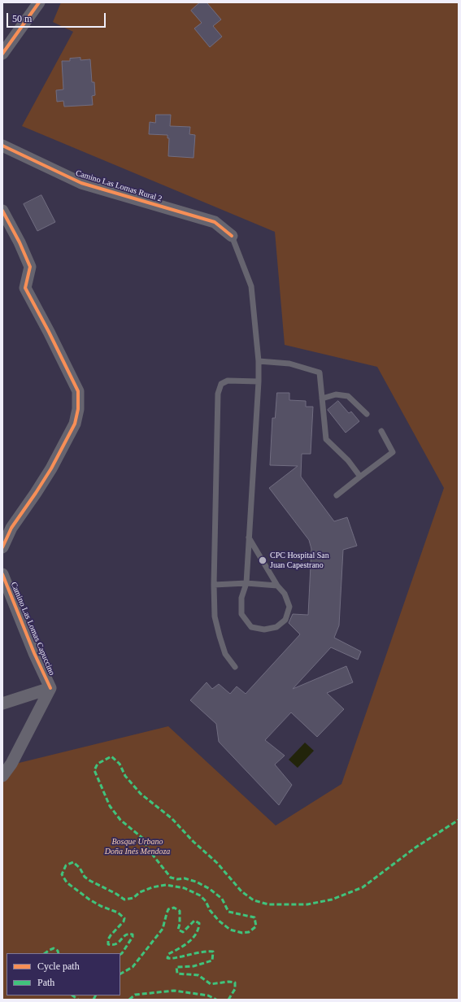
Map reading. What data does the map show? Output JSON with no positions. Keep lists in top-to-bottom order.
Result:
{
  "streets": {
    "street": ["Camino Las Lomas Rural 2", "Camino Las Lomas Capuccino"]
  },
  "parks": ["Bosque Urbano Doña Inés Mendoza"],
  "places": ["CPC Hospital San Juan Capestrano"],
  "legend": ["Cycle path", "Path"],
  "scale_bar": "50 m"
}
